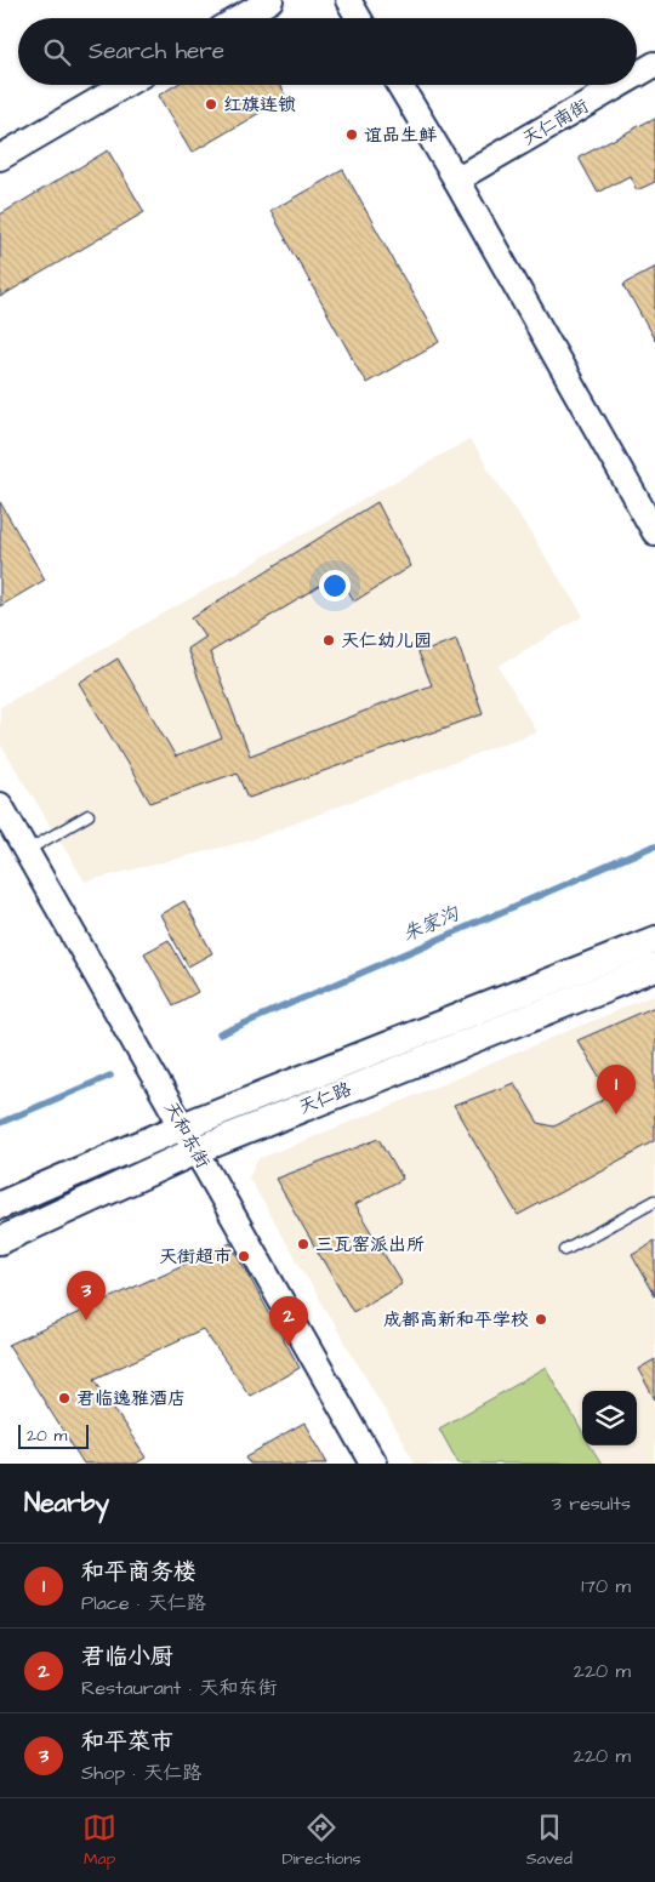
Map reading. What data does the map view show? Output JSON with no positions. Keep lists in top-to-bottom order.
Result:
{
  "streets": {
    "main road": ["天仁路"],
    "street": ["天仁南街", "天和东街"]
  },
  "crossings": [
    ["天仁路", "天和东街"]
  ],
  "water": ["朱家沟"],
  "places": [
    "红旗连锁",
    "谊品生鲜",
    "天仁幼儿园",
    "三瓦窑派出所",
    "天街超市",
    "成都高新和平学校",
    "君临逸雅酒店"
  ],
  "scale_bar": "20 m",
  "page": {
    "search": "Search here",
    "pins": ["1", "3", "2"],
    "scale": "20 m",
    "heading": ["Nearby", "3 results"],
    "list": [
      {
        "mark": "1",
        "name": "和平商务楼",
        "note": "Place · 天仁路",
        "value": "170 m"
      },
      {
        "mark": "2",
        "name": "君临小厨",
        "note": "Restaurant · 天和东街",
        "value": "220 m"
      },
      {
        "mark": "3",
        "name": "和平菜市",
        "note": "Shop · 天仁路",
        "value": "220 m"
      }
    ],
    "nav": ["Map", "Directions", "Saved"]
  }
}
